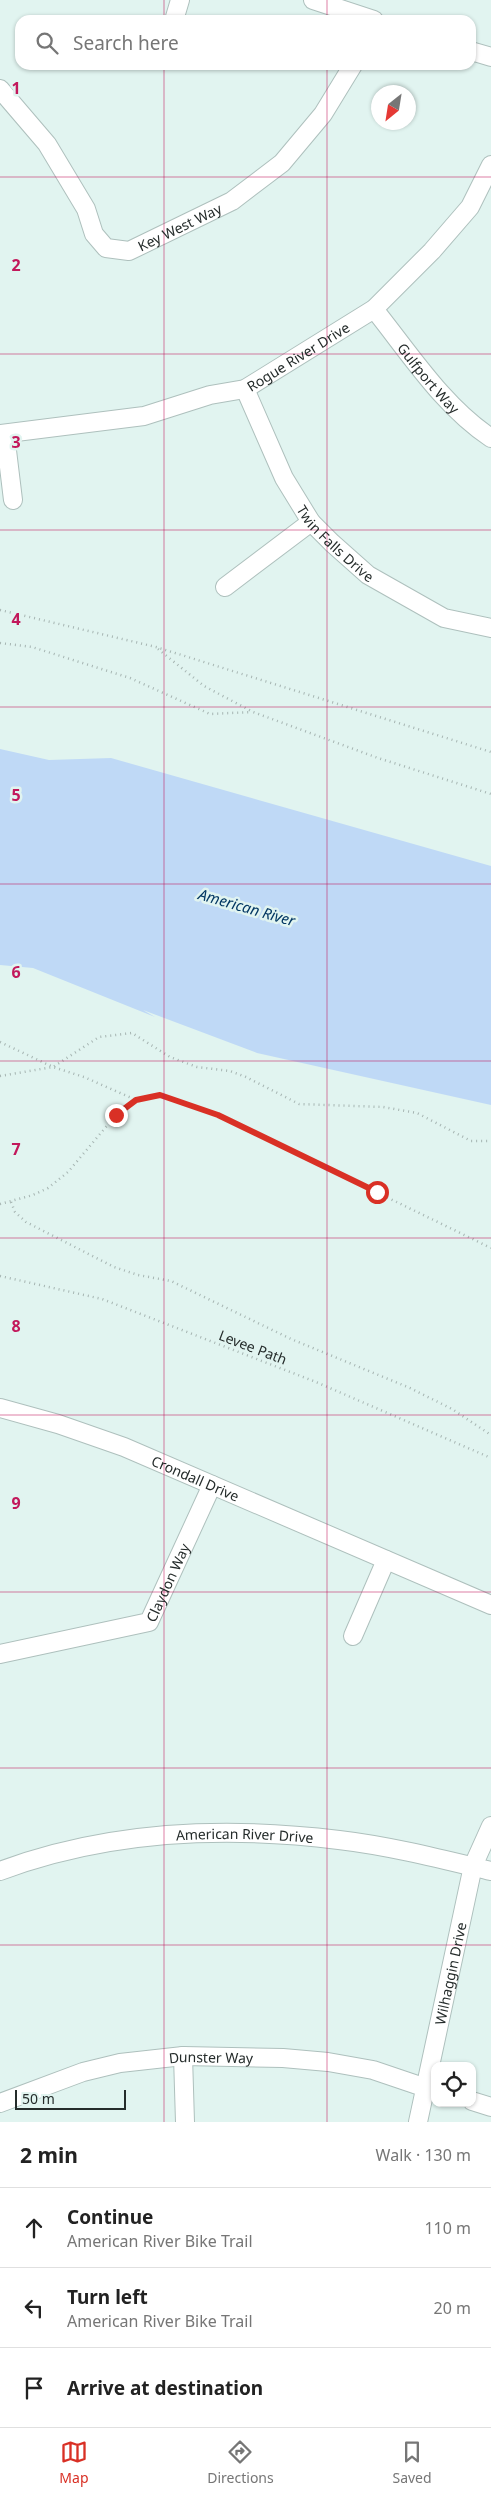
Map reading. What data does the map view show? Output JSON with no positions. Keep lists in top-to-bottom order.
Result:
{
  "streets": {
    "street": [
      "Key West Way",
      "Rogue River Drive",
      "Gulfport Way",
      "Twin Falls Drive",
      "Crondall Drive",
      "Claydon Way",
      "American River Drive",
      "Wilhaggin Drive",
      "Dunster Way"
    ],
    "path": ["Levee Path"]
  },
  "crossings": [
    ["Rogue River Drive", "Gulfport Way"],
    ["Rogue River Drive", "Twin Falls Drive"],
    ["Crondall Drive", "Claydon Way"],
    ["American River Drive", "Wilhaggin Drive"],
    ["Wilhaggin Drive", "Dunster Way"]
  ],
  "water": ["American River"],
  "scale_bar": "50 m",
  "north": "bottom left",
  "page": {
    "search": "Search here",
    "scale": "50 m",
    "heading": ["2 min", "Walk · 130 m"],
    "list": [
      ["Continue", "American River Bike Trail", "110 m"],
      ["Turn left", "American River Bike Trail", "20 m"],
      "Arrive at destination"
    ],
    "nav": ["Map", "Directions", "Saved"]
  },
  "grid": {
    "rows": [
      "1",
      "2",
      "3",
      "4",
      "5",
      "6",
      "7",
      "8",
      "9"
    ]
  }
}
